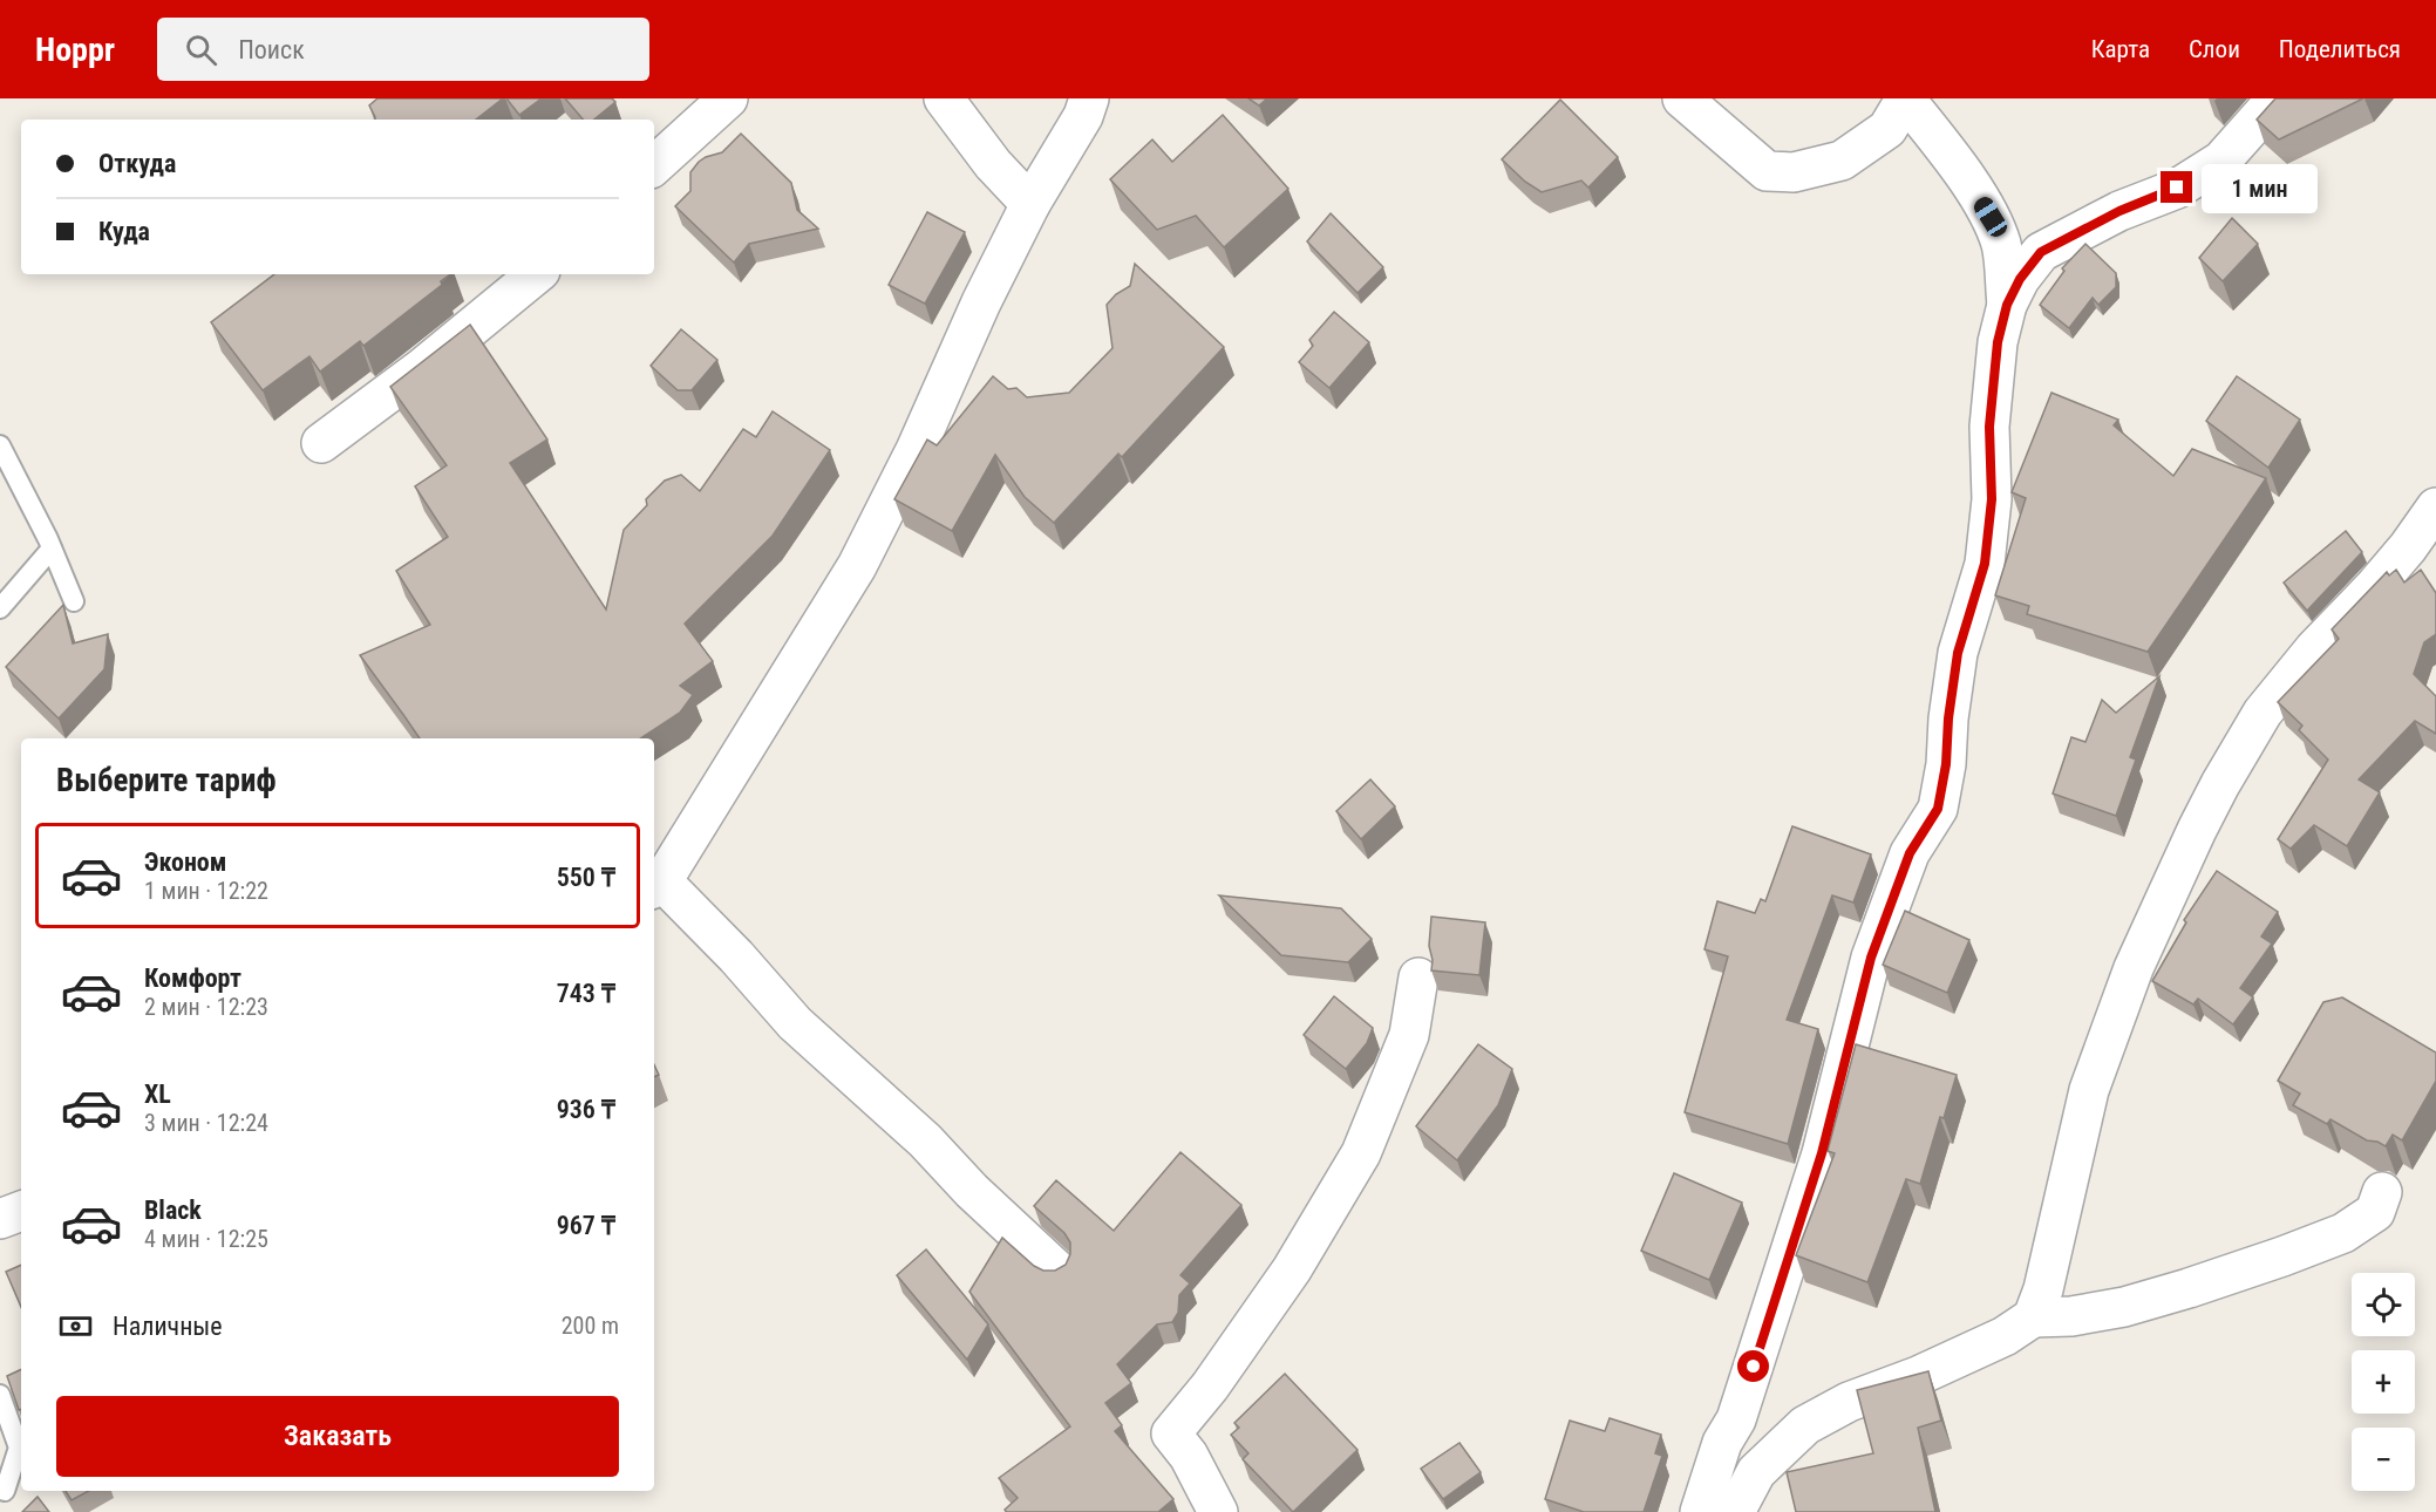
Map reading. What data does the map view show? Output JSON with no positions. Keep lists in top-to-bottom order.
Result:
{
  "page": {
    "header": "Hoppr",
    "search": "Поиск",
    "nav": ["Карта", "Слои", "Поделиться"],
    "banner": ["Откуда", "Куда"],
    "bubble": "1 мин",
    "heading": "Выберите тариф",
    "list": [
      {
        "name": "Эконом",
        "note": "1 мин · 12:22",
        "value": "550 ₸"
      },
      {
        "name": "Комфорт",
        "note": "2 мин · 12:23",
        "value": "743 ₸"
      },
      {
        "name": "XL",
        "note": "3 мин · 12:24",
        "value": "936 ₸"
      },
      {
        "name": "Black",
        "note": "4 мин · 12:25",
        "value": "967 ₸"
      }
    ],
    "map_buttons": ["+", "−"],
    "pay": ["Наличные", "200 m"],
    "buttons": "Заказать"
  }
}
